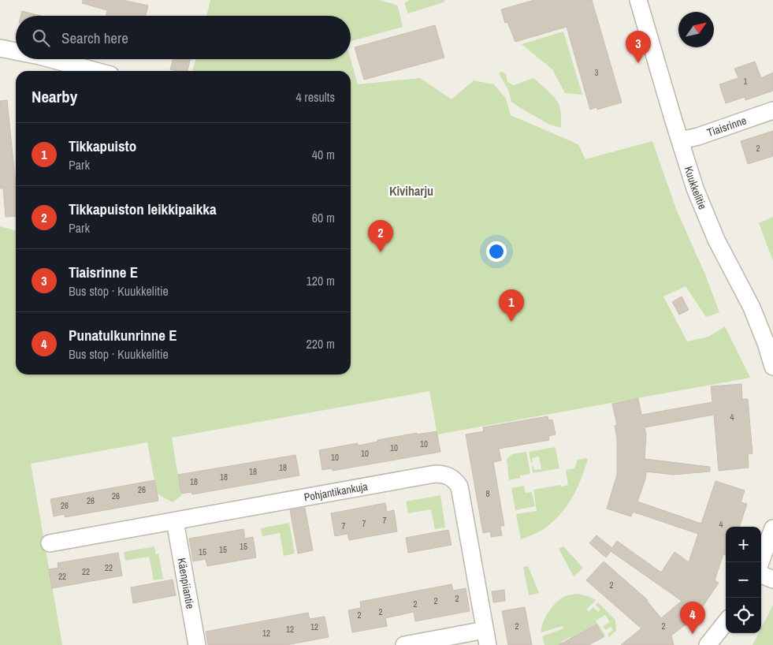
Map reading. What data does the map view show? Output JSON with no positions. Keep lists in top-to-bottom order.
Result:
{
  "streets": {
    "street": [
      "Tiaisrinne",
      "Kuukkelitie",
      "Pohjantikankuja",
      "Käenpiiantie"
    ]
  },
  "crossings": [
    ["Tiaisrinne", "Kuukkelitie"],
    ["Pohjantikankuja", "Käenpiiantie"]
  ],
  "districts": ["Kiviharju"],
  "house_numbers": [
    "3",
    "1",
    "2",
    "4",
    "10",
    "10",
    "10",
    "10",
    "18",
    "18",
    "18",
    "18",
    "26",
    "8",
    "26",
    "26",
    "26",
    "7",
    "7",
    "4",
    "7",
    "15",
    "15",
    "15",
    "22",
    "22",
    "22",
    "2",
    "2",
    "2",
    "2",
    "2",
    "2",
    "2",
    "2",
    "12",
    "12",
    "12"
  ],
  "north": "top right",
  "page": {
    "search": "Search here",
    "pins": [
      "3",
      "2",
      "1",
      "4"
    ],
    "heading": ["Nearby", "4 results"],
    "list": [
      {
        "mark": "1",
        "name": "Tikkapuisto",
        "note": "Park",
        "value": "40 m"
      },
      {
        "mark": "2",
        "name": "Tikkapuiston leikkipaikka",
        "note": "Park",
        "value": "60 m"
      },
      {
        "mark": "3",
        "name": "Tiaisrinne E",
        "note": "Bus stop · Kuukkelitie",
        "value": "120 m"
      },
      {
        "mark": "4",
        "name": "Punatulkunrinne E",
        "note": "Bus stop · Kuukkelitie",
        "value": "220 m"
      }
    ],
    "map_buttons": ["+", "−"]
  }
}
